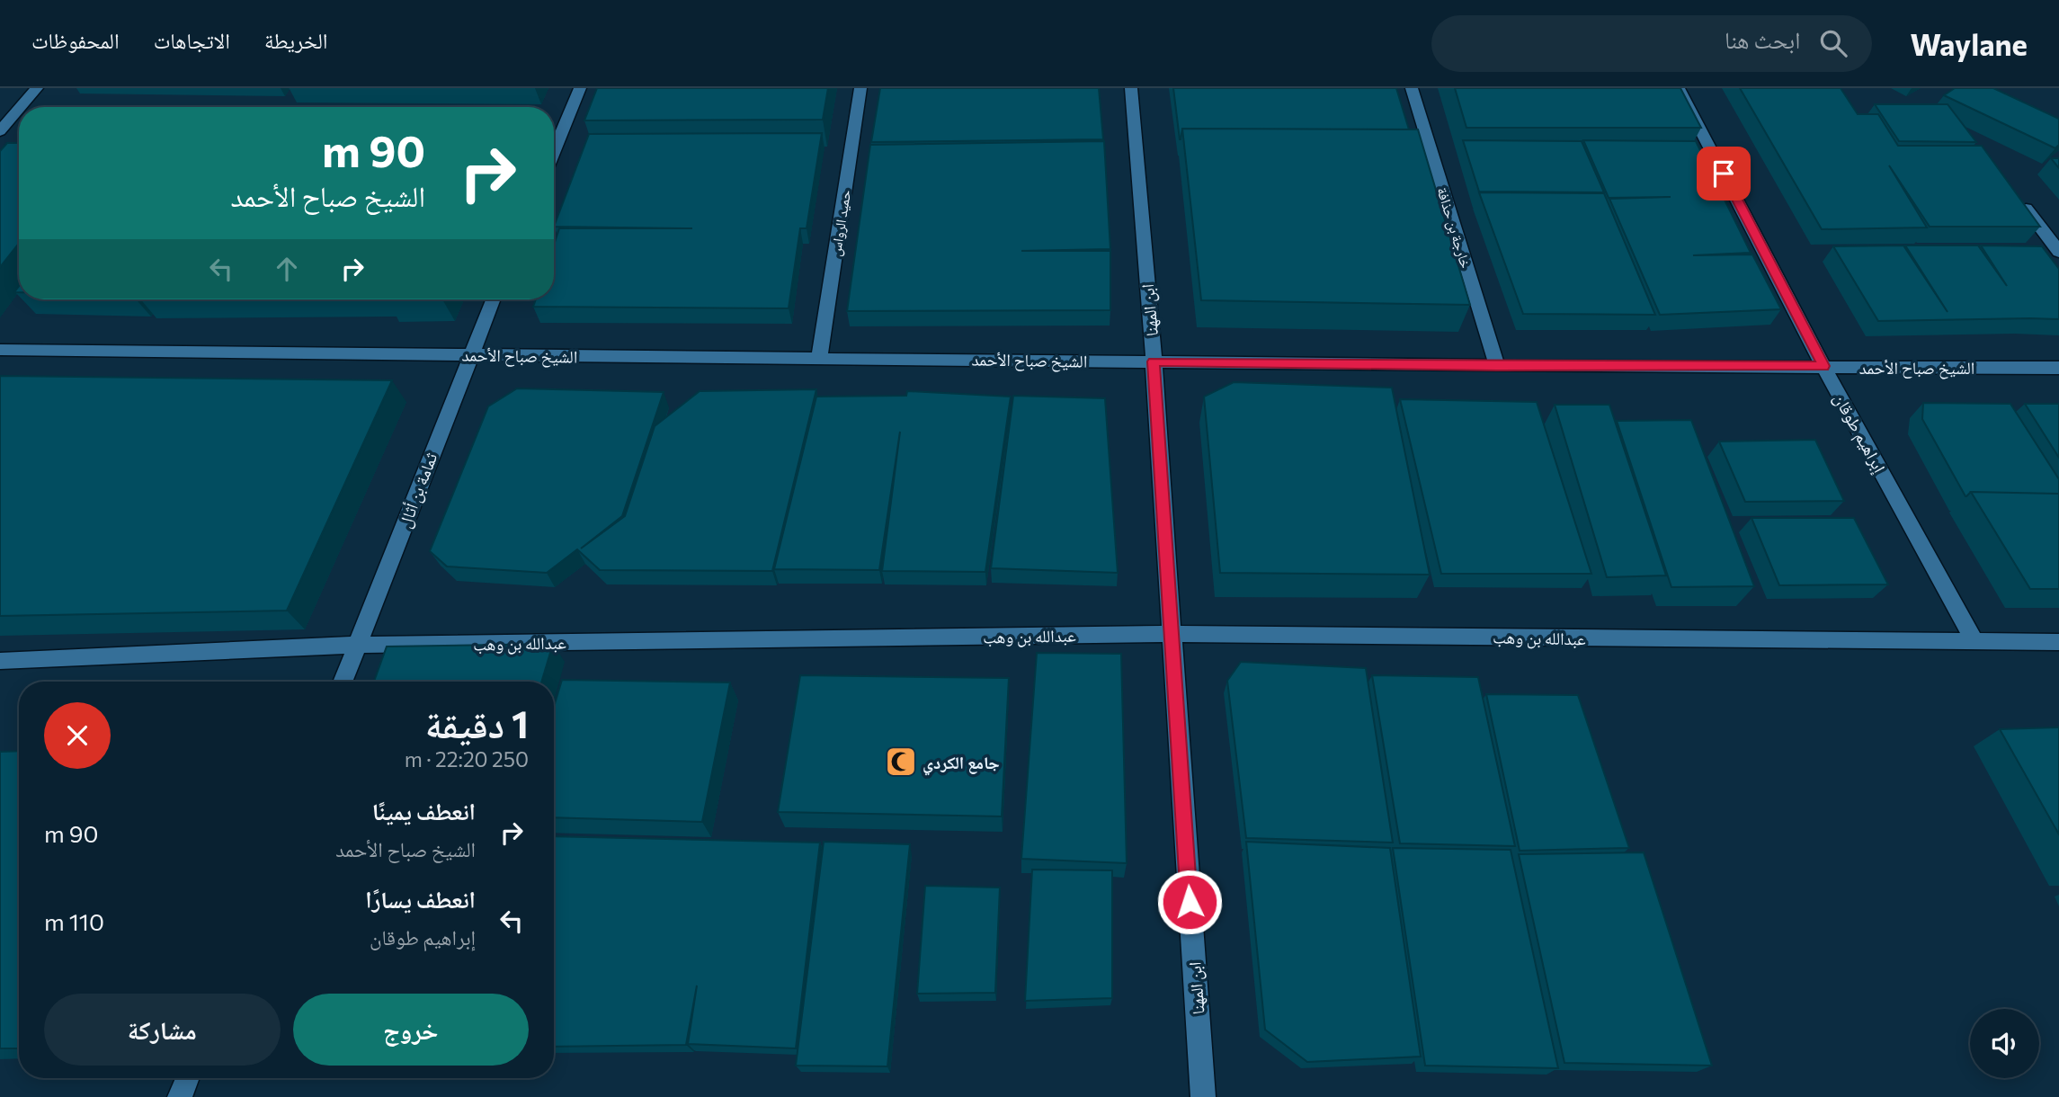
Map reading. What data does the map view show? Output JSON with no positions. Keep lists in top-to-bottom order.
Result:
{
  "streets": {
    "street": [
      "حميد الرواس",
      "خارجة بن حذافة",
      "ابن المهنا",
      "الشيخ صباح الأحمد",
      "إبراهيم طوقان",
      "ثمامة بن أثال",
      "عبدالله بن وهب"
    ]
  },
  "crossings": [
    ["حميد الرواس", "الشيخ صباح الأحمد"],
    ["خارجة بن حذافة", "الشيخ صباح الأحمد"],
    ["ابن المهنا", "الشيخ صباح الأحمد"],
    ["ابن المهنا", "عبدالله بن وهب"],
    ["الشيخ صباح الأحمد", "إبراهيم طوقان"],
    ["الشيخ صباح الأحمد", "ثمامة بن أثال"],
    ["إبراهيم طوقان", "عبدالله بن وهب"],
    ["ثمامة بن أثال", "عبدالله بن وهب"]
  ],
  "places": {
    "mosque": ["جامع الكردي"]
  },
  "page": {
    "header": "Waylane",
    "search": "ابحث هنا",
    "nav": ["الخريطة", "الاتجاهات", "المحفوظات"],
    "turn": ["90 m", "الشيخ صباح الأحمد"],
    "heading": ["1 دقيقة", "250 m · 22:20"],
    "list": [
      {
        "name": "انعطف يمينًا",
        "note": "الشيخ صباح الأحمد",
        "value": "90 m"
      },
      {
        "name": "انعطف يسارًا",
        "note": "إبراهيم طوقان",
        "value": "110 m"
      }
    ],
    "buttons": ["خروج", "مشاركة"]
  }
}
